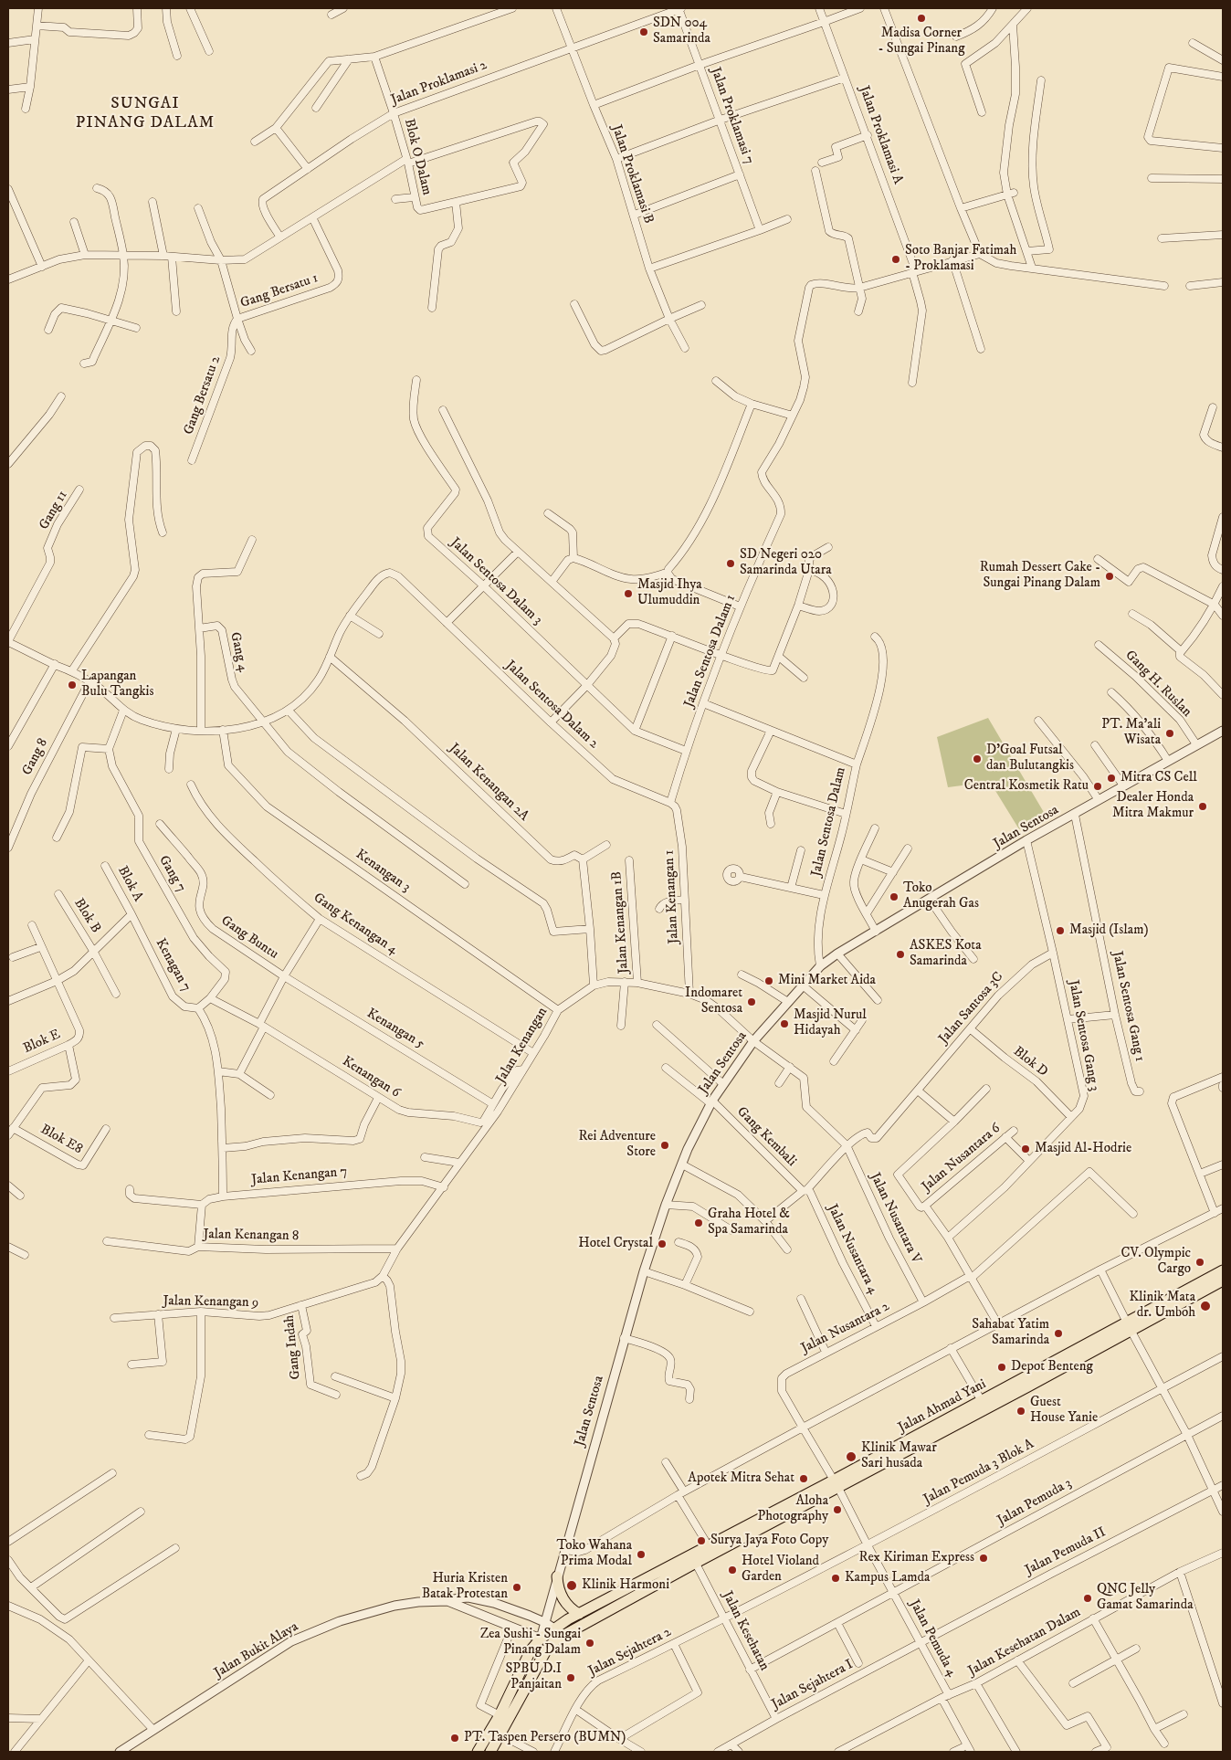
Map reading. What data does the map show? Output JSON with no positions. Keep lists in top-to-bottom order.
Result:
{
  "streets": {
    "main road": ["Jalan Ahmad Yani"],
    "street": [
      "Jalan Proklamasi 2",
      "Jalan Proklamasi 7",
      "Jalan Proklamasi A",
      "Blok O Dalam",
      "Jalan Proklamasi B",
      "Gang Bersatu 1",
      "Gang Bersatu 2",
      "Gang 11",
      "Jalan Sentosa Dalam 3",
      "Jalan Sentosa Dalam 1",
      "Gang 4",
      "Gang H. Ruslan",
      "Jalan Sentosa Dalam 2",
      "Gang 8",
      "Jalan Kenangan 2A",
      "Jalan Sentosa Dalam",
      "Jalan Sentosa",
      "Kenangan 3",
      "Gang 7",
      "Blok A",
      "Jalan Kenangan 1",
      "Blok B",
      "Jalan Kenangan 1B",
      "Gang Kenangan 4",
      "Gang Buntu",
      "Kenagan 7",
      "Jalan Sentosa Gang 1",
      "Jalan Santosa 3C",
      "Kenangan 5",
      "Jalan Sentosa Gang 3",
      "Blok E",
      "Jalan Kenangan",
      "Blok D",
      "Kenangan 6",
      "Gang Kembali",
      "Blok E8",
      "Jalan Nusantara 6",
      "Jalan Kenangan 7",
      "Jalan Nusantara V",
      "Jalan Kenangan 8",
      "Jalan Nusantara 4",
      "Jalan Kenangan 9",
      "Jalan Nusantara 2",
      "Gang Indah",
      "Jalan Pemuda 3 Blok A",
      "Jalan Pemuda 3",
      "Jalan Pemuda II",
      "Jalan Kesehatan",
      "Jalan Pemuda 4",
      "Jalan Kesehatan Dalam",
      "Jalan Bukit Alaya",
      "Jalan Sejahtera 2",
      "Jalan Sejahtera I"
    ]
  },
  "crossings": [
    ["Jalan Proklamasi 2", "Jalan Proklamasi 7"],
    ["Jalan Proklamasi 2", "Blok O Dalam"],
    ["Jalan Proklamasi 2", "Jalan Proklamasi B"],
    ["Gang Bersatu 1", "Gang Bersatu 2"],
    ["Jalan Sentosa Dalam 3", "Jalan Sentosa Dalam 1"],
    ["Jalan Sentosa Dalam 1", "Jalan Sentosa Dalam 2"],
    ["Jalan Sentosa Dalam 1", "Jalan Sentosa Dalam"],
    ["Jalan Sentosa Dalam 1", "Jalan Kenangan 1"],
    ["Gang H. Ruslan", "Jalan Sentosa"],
    ["Jalan Sentosa Dalam 2", "Jalan Kenangan 1"],
    ["Jalan Sentosa Dalam", "Jalan Sentosa"],
    ["Jalan Sentosa", "Jalan Sentosa Gang 1"],
    ["Jalan Sentosa", "Jalan Sentosa Gang 3"],
    ["Jalan Sentosa", "Jalan Kenangan"],
    ["Jalan Sentosa", "Gang Kembali"],
    ["Jalan Sentosa", "Jalan Ahmad Yani"],
    ["Jalan Sentosa", "Jalan Bukit Alaya"],
    ["Kenangan 3", "Jalan Kenangan"],
    ["Gang 7", "Kenangan 6"],
    ["Blok A", "Kenagan 7"],
    ["Jalan Kenangan 1", "Jalan Kenangan"],
    ["Jalan Kenangan 1B", "Jalan Kenangan"],
    ["Gang Kenangan 4", "Jalan Kenangan"],
    ["Gang Buntu", "Kenangan 5"],
    ["Jalan Santosa 3C", "Jalan Sentosa Gang 3"],
    ["Jalan Santosa 3C", "Jalan Kenangan"],
    ["Jalan Santosa 3C", "Blok D"],
    ["Jalan Santosa 3C", "Jalan Nusantara V"],
    ["Kenangan 5", "Kenangan 6"],
    ["Jalan Sentosa Gang 3", "Blok D"],
    ["Jalan Kenangan", "Kenangan 6"],
    ["Jalan Kenangan", "Jalan Kenangan 7"],
    ["Jalan Kenangan", "Jalan Nusantara V"],
    ["Jalan Kenangan", "Jalan Kenangan 8"],
    ["Jalan Kenangan", "Jalan Kenangan 9"],
    ["Gang Kembali", "Jalan Nusantara 4"],
    ["Jalan Nusantara V", "Jalan Nusantara 2"],
    ["Jalan Nusantara 4", "Jalan Nusantara 2"],
    ["Jalan Kenangan 9", "Gang Indah"],
    ["Jalan Nusantara 2", "Jalan Pemuda 4"],
    ["Jalan Ahmad Yani", "Jalan Kesehatan"],
    ["Jalan Ahmad Yani", "Jalan Pemuda 4"],
    ["Jalan Ahmad Yani", "Jalan Bukit Alaya"],
    ["Jalan Pemuda 3 Blok A", "Jalan Kesehatan"],
    ["Jalan Pemuda 3 Blok A", "Jalan Pemuda 4"],
    ["Jalan Pemuda 3 Blok A", "Jalan Sejahtera 2"],
    ["Jalan Pemuda 3", "Jalan Kesehatan"],
    ["Jalan Pemuda 3", "Jalan Pemuda 4"],
    ["Jalan Pemuda II", "Jalan Pemuda 4"],
    ["Jalan Pemuda II", "Jalan Sejahtera I"],
    ["Jalan Kesehatan", "Jalan Sejahtera 2"],
    ["Jalan Kesehatan", "Jalan Sejahtera I"],
    ["Jalan Pemuda 4", "Jalan Kesehatan Dalam"],
    ["Jalan Pemuda 4", "Jalan Sejahtera I"]
  ],
  "districts": ["SUNGAI PINANG DALAM"],
  "places": [
    "Madisa Corner - Sungai Pinang",
    "SDN 004 Samarinda",
    "Soto Banjar Fatimah - Proklamasi",
    "SD Negeri 020 Samarinda Utara",
    "Rumah Dessert Cake - Sungai Pinang Dalam",
    "Masjid Ihya Ulumuddin",
    "Lapangan Bulu Tangkis",
    "PT. Ma'ali Wisata",
    "D'Goal Futsal dan Bulutangkis",
    "Mitra CS Cell",
    "Central Kosmetik Ratu",
    "Dealer Honda Mitra Makmur",
    "Toko Anugerah Gas",
    "Masjid (Islam)",
    "ASKES Kota Samarinda",
    "Mini Market Aida",
    "Indomaret Sentosa",
    "Masjid Nurul Hidayah",
    "Rei Adventure Store",
    "Masjid Al-Hodrie",
    "Graha Hotel & Spa Samarinda",
    "Hotel Crystal",
    "CV. Olympic Cargo",
    "Klinik Mata dr. Umboh",
    "Sahabat Yatim Samarinda",
    "Depot Benteng",
    "Guest House Yanie",
    "Klinik Mawar Sari husada",
    "Apotek Mitra Sehat",
    "Aloha Photography",
    "Surya Jaya Foto Copy",
    "Toko Wahana Prima Modal",
    "Rex Kiriman Express",
    "Hotel Violand Garden",
    "Kampus Lamda",
    "Klinik Harmoni",
    "Huria Kristen Batak Protestan",
    "QNC Jelly Gamat Samarinda",
    "Zea Sushi - Sungai Pinang Dalam",
    "SPBU D.I Panjaitan",
    "PT. Taspen Persero (BUMN)"
  ]
}
